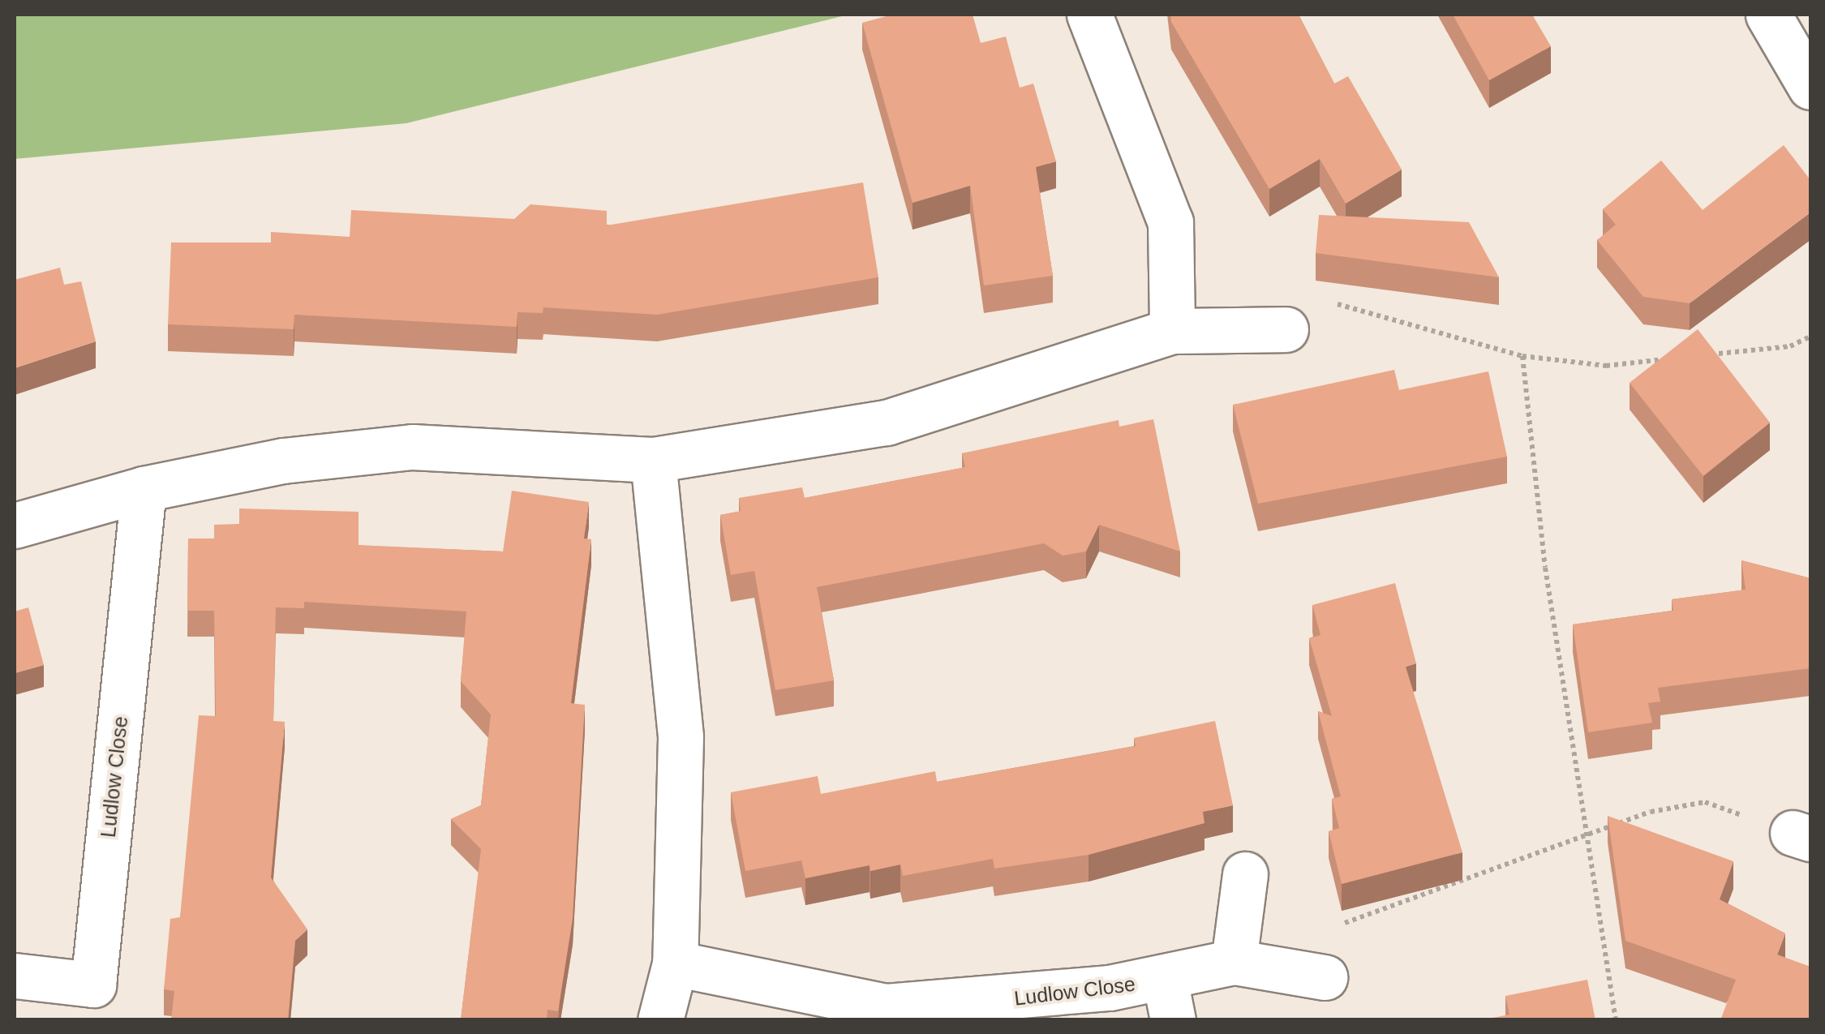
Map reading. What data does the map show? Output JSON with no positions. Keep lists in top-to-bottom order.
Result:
{
  "streets": {
    "street": ["Ludlow Close"]
  }
}
